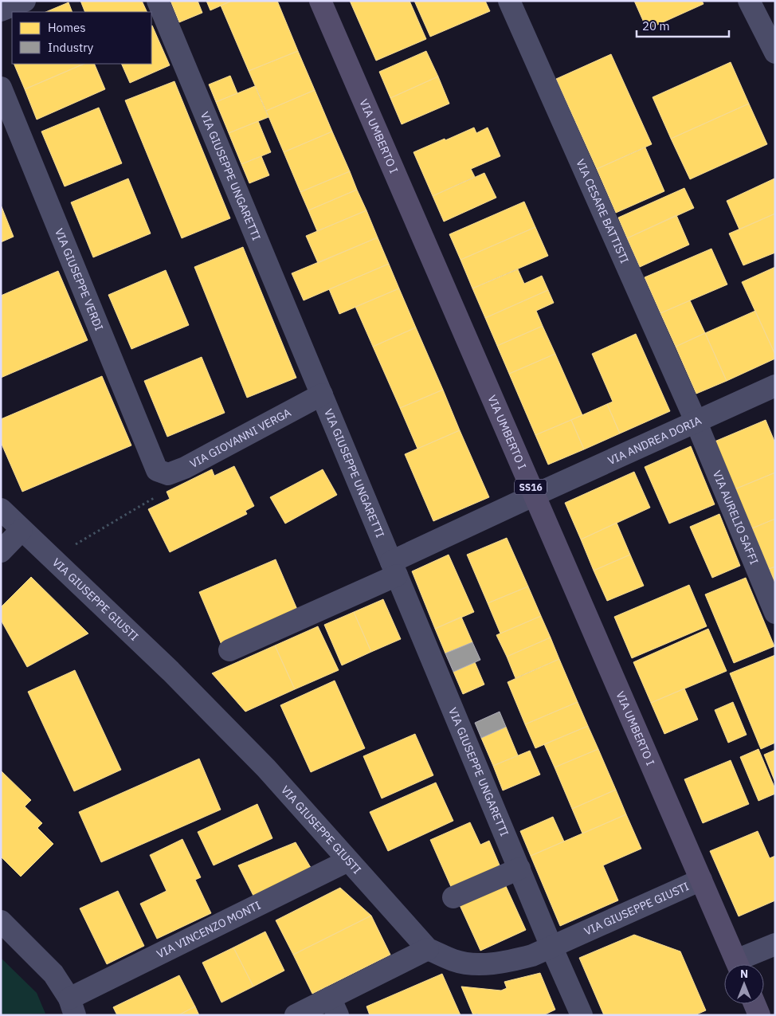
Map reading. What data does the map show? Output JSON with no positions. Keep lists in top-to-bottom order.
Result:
{
  "streets": {
    "main road": ["VIA UMBERTO I", "SS16"],
    "street": [
      "VIA GIUSEPPE UNGARETTI",
      "VIA CESARE BATTISTI",
      "VIA GIUSEPPE VERDI",
      "VIA GIOVANNI VERGA",
      "VIA ANDREA DORIA",
      "VIA AURELIO SAFFI",
      "VIA GIUSEPPE GIUSTI",
      "VIA VINCENZO MONTI"
    ]
  },
  "crossings": [
    ["VIA UMBERTO I", "VIA ANDREA DORIA"],
    ["VIA UMBERTO I", "VIA GIUSEPPE GIUSTI"],
    ["VIA GIUSEPPE UNGARETTI", "VIA GIOVANNI VERGA"],
    ["VIA GIUSEPPE UNGARETTI", "VIA ANDREA DORIA"],
    ["VIA GIUSEPPE UNGARETTI", "VIA GIUSEPPE GIUSTI"],
    ["VIA CESARE BATTISTI", "VIA ANDREA DORIA"],
    ["VIA CESARE BATTISTI", "VIA AURELIO SAFFI"],
    ["VIA GIUSEPPE VERDI", "VIA GIOVANNI VERGA"],
    ["VIA ANDREA DORIA", "VIA AURELIO SAFFI"],
    ["VIA GIUSEPPE GIUSTI", "VIA VINCENZO MONTI"]
  ],
  "legend": ["Homes", "Industry"],
  "scale_bar": "20 m",
  "north": "top"
}
